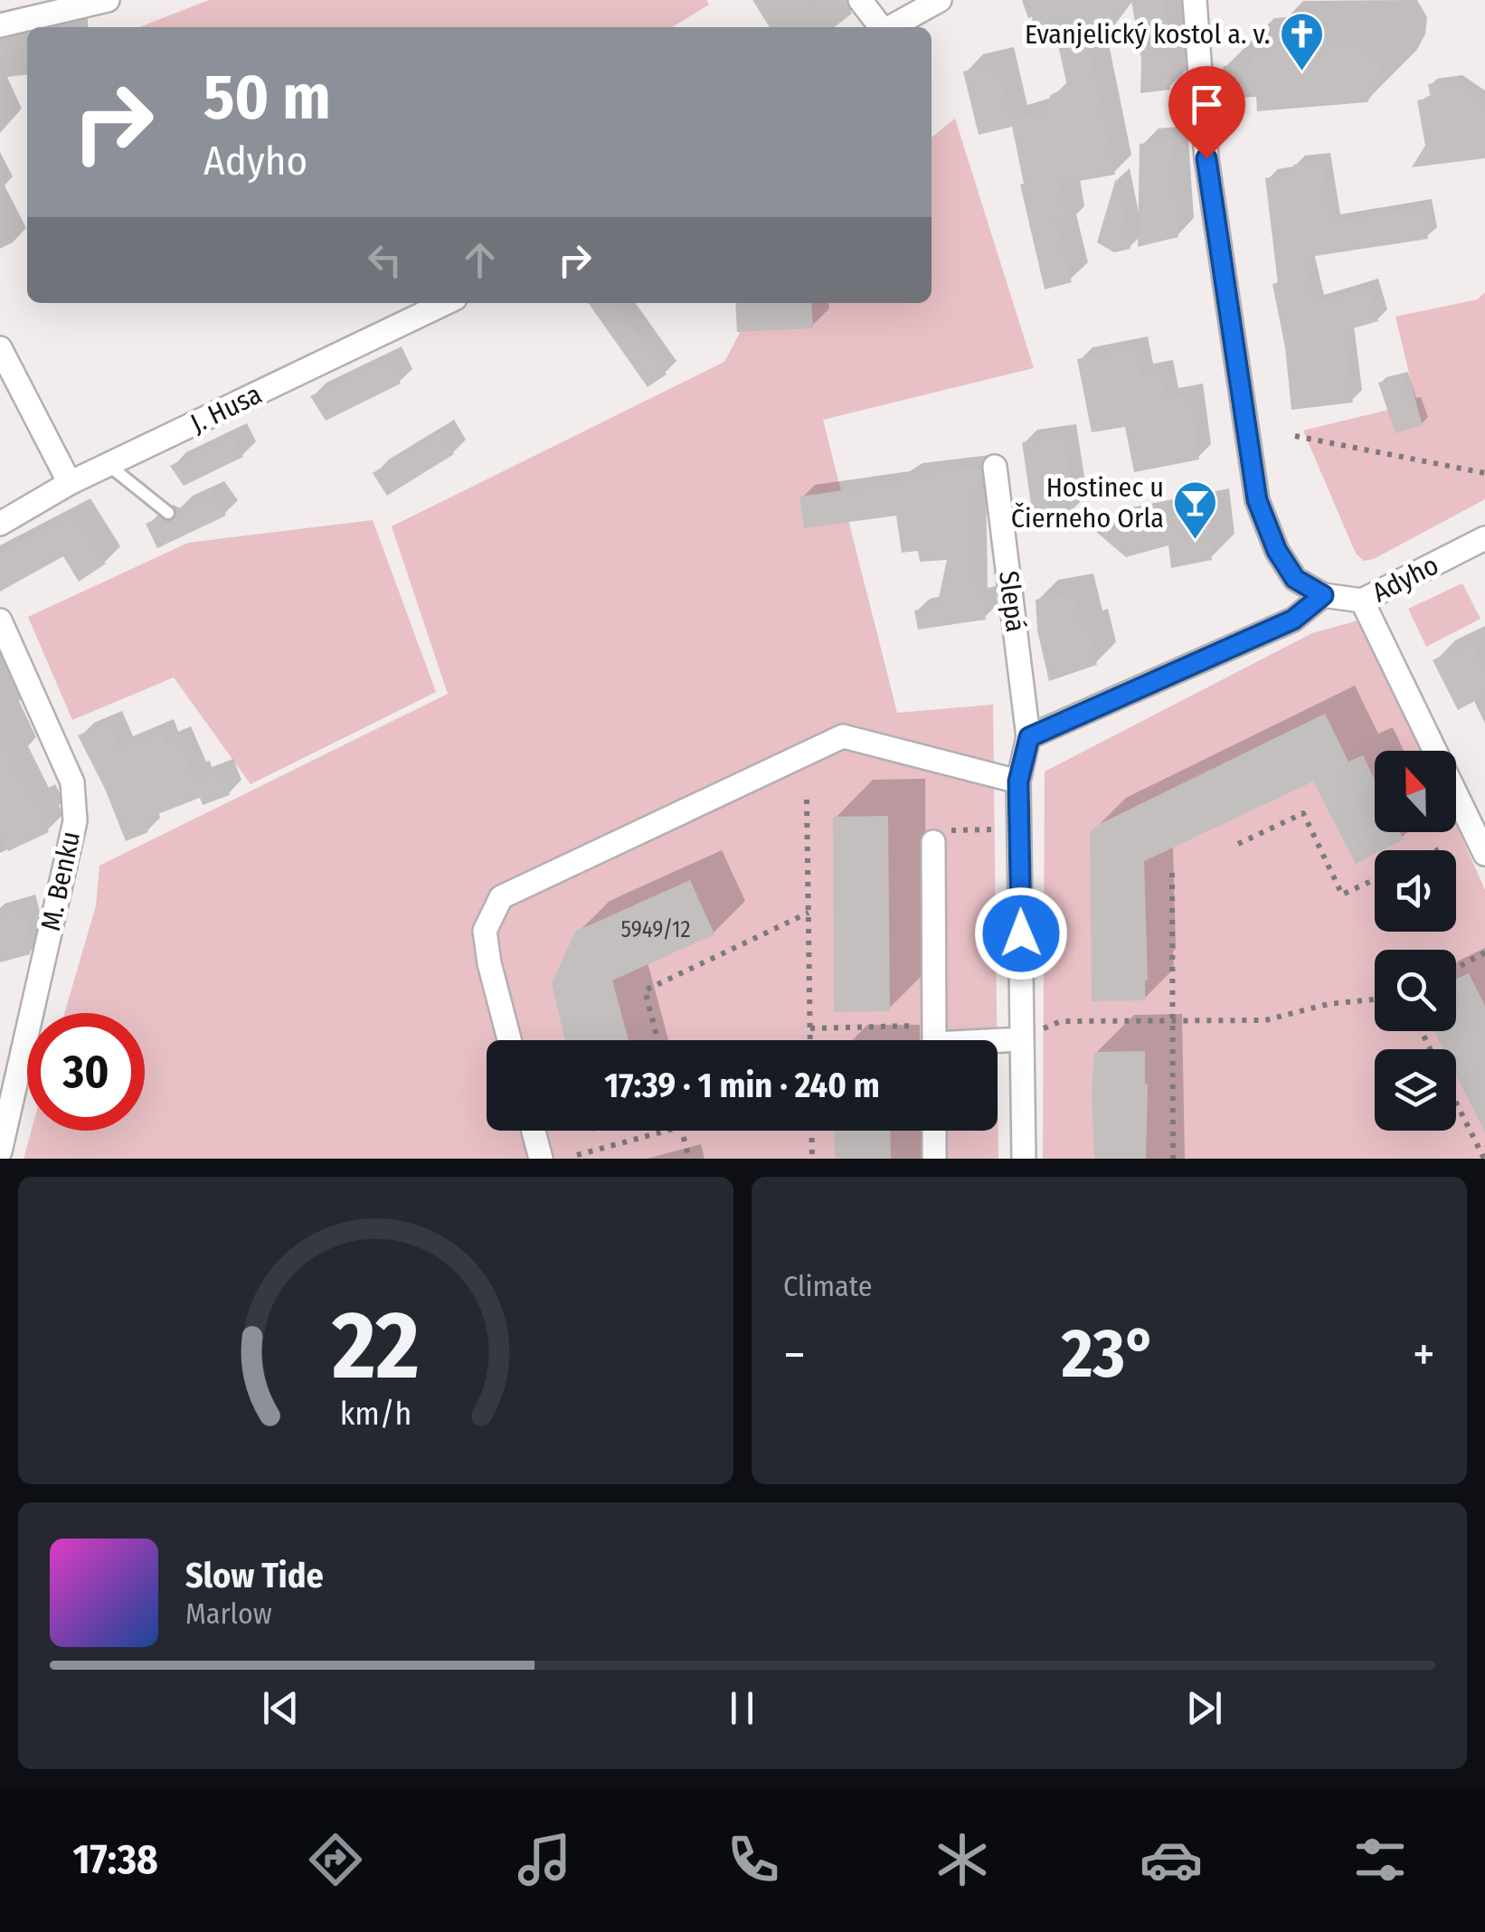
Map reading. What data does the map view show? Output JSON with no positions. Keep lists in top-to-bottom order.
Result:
{
  "streets": {
    "street": [
      "J. Husa",
      "Adyho",
      "Slepá",
      "M. Benku"
    ]
  },
  "places": {
    "church": ["Evanjelický kostol a. v."],
    "bar": ["Hostinec u Čierneho Orla"]
  },
  "house_numbers": ["5949/12"],
  "north": "top",
  "page": {
    "turn": ["50 m", "Adyho"],
    "limit": "30",
    "trip": "17:39 · 1 min · 240 m",
    "tile": "Climate",
    "heat": ["−", "23°", "+"],
    "song": ["Slow Tide", "Marlow"],
    "tabs": "17:38",
    "gauge": ["22", "km/h"]
  }
}
